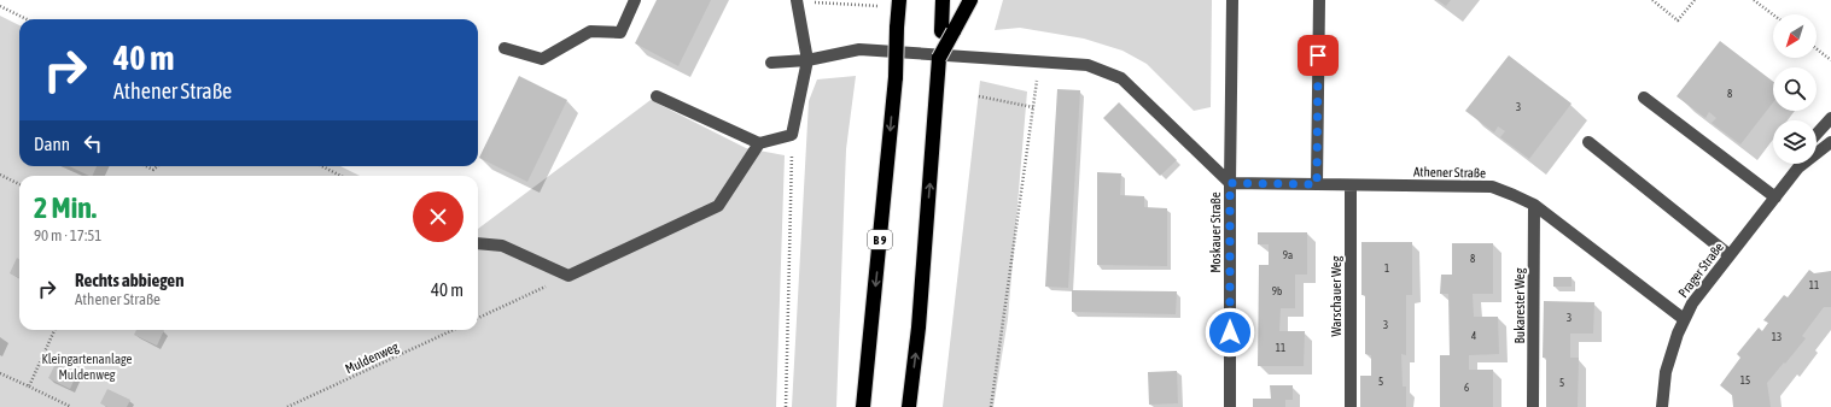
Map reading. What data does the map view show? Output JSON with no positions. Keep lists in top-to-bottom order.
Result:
{
  "streets": {
    "highway": ["B 9"],
    "street": [
      "Athener Straße",
      "Moskauer Straße",
      "Prager Straße",
      "Warschauer Weg",
      "Bukarester Weg"
    ],
    "path": ["Muldenweg"]
  },
  "crossings": [
    ["Athener Straße", "Moskauer Straße"],
    ["Athener Straße", "Prager Straße"],
    ["Athener Straße", "Warschauer Weg"],
    ["Athener Straße", "Bukarester Weg"]
  ],
  "parks": ["Kleingartenanlage Muldenweg"],
  "house_numbers": [
    "8",
    "3",
    "9a",
    "8",
    "1",
    "11",
    "9b",
    "3",
    "3",
    "4",
    "13",
    "11",
    "15",
    "5",
    "5",
    "6"
  ],
  "north": "bottom left",
  "page": {
    "turn": ["40 m", "Athener Straße"],
    "then": "Dann",
    "heading": ["2 Min.", "90 m · 17:51"],
    "list": [
      {
        "name": "Rechts abbiegen",
        "note": "Athener Straße",
        "value": "40 m"
      }
    ]
  }
}
